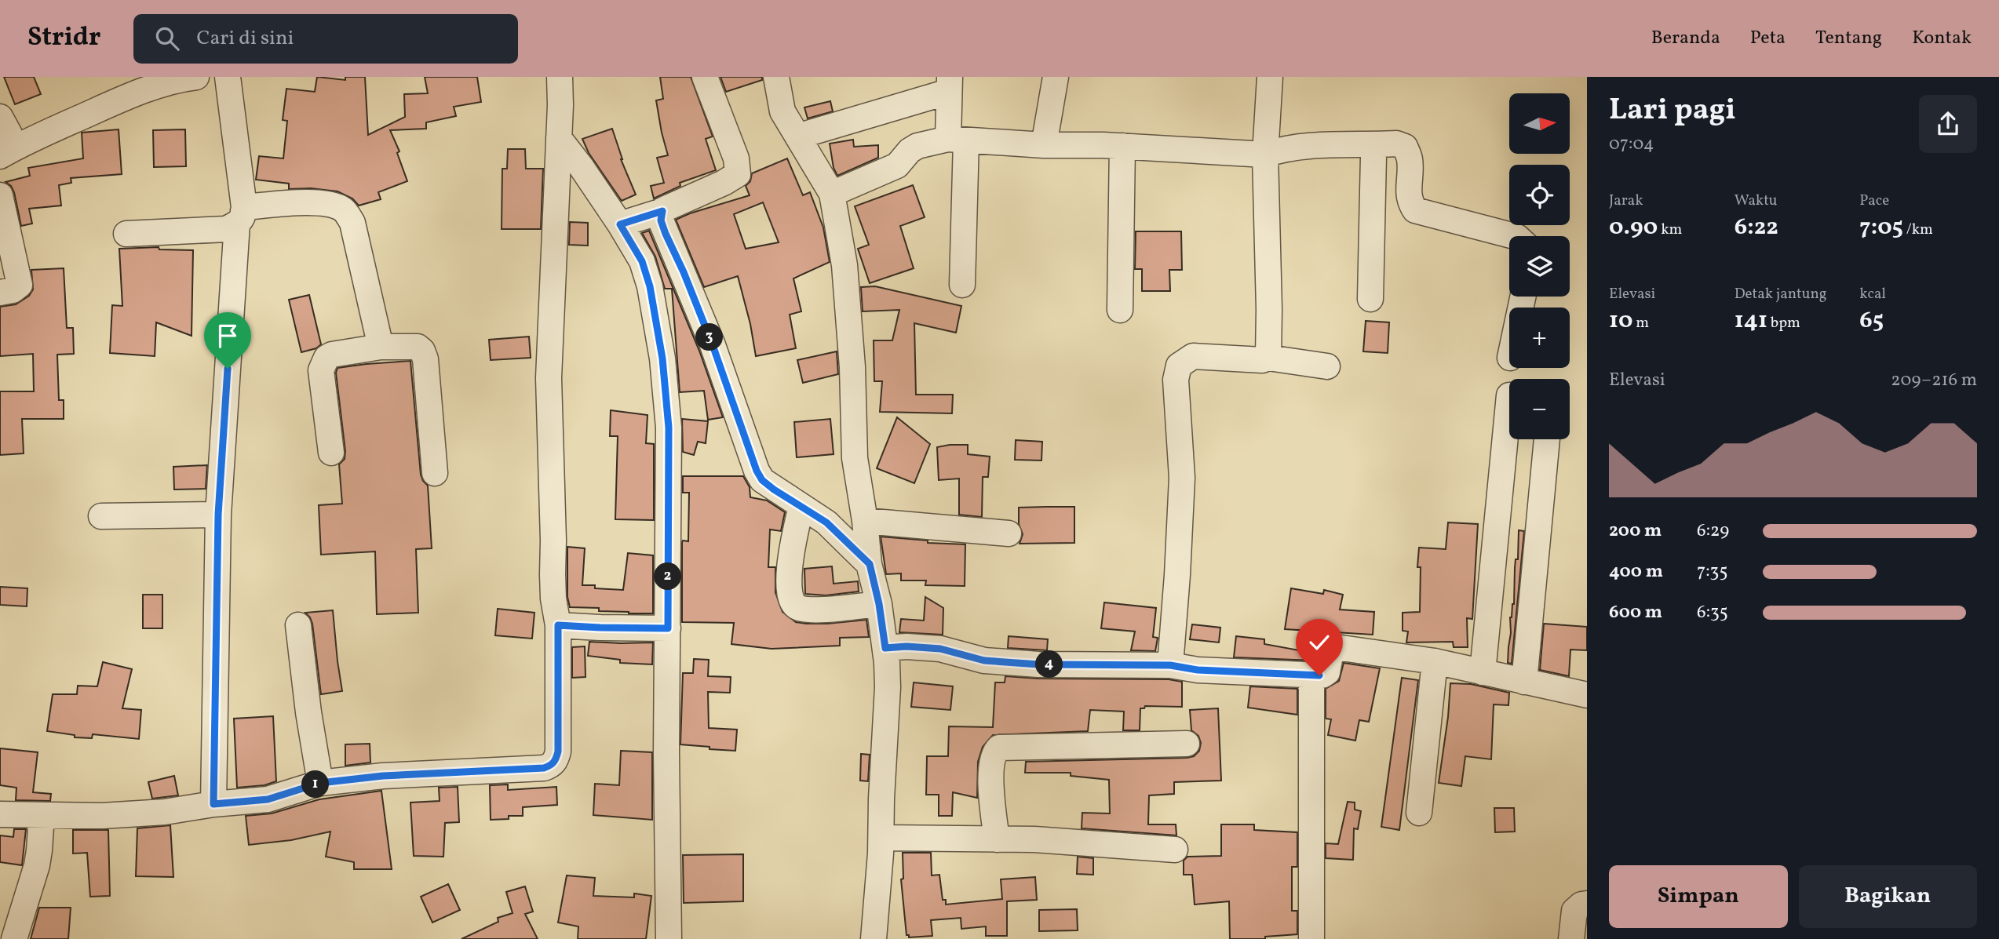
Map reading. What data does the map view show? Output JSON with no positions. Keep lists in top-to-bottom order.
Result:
{
  "north": "right",
  "page": {
    "header": "Stridr",
    "search": "Cari di sini",
    "nav": [
      "Beranda",
      "Peta",
      "Tentang",
      "Kontak"
    ],
    "heading": ["Lari pagi", "07:04"],
    "map_buttons": ["+", "−"],
    "stats": [
      ["Jarak", "0.90 km"],
      ["Waktu", "6:22"],
      ["Pace", "7:05 /km"],
      ["Elevasi", "10 m"],
      ["Detak jantung", "141 bpm"],
      ["kcal", "65"]
    ],
    "pins": [
      "3",
      "2",
      "4",
      "1"
    ],
    "chart": ["Elevasi", "209–216 m"],
    "list": [
      {
        "name": "200 m",
        "note": "6:29"
      },
      {
        "name": "400 m",
        "note": "7:35"
      },
      {
        "name": "600 m",
        "note": "6:35"
      }
    ],
    "buttons": ["Simpan", "Bagikan"]
  }
}
